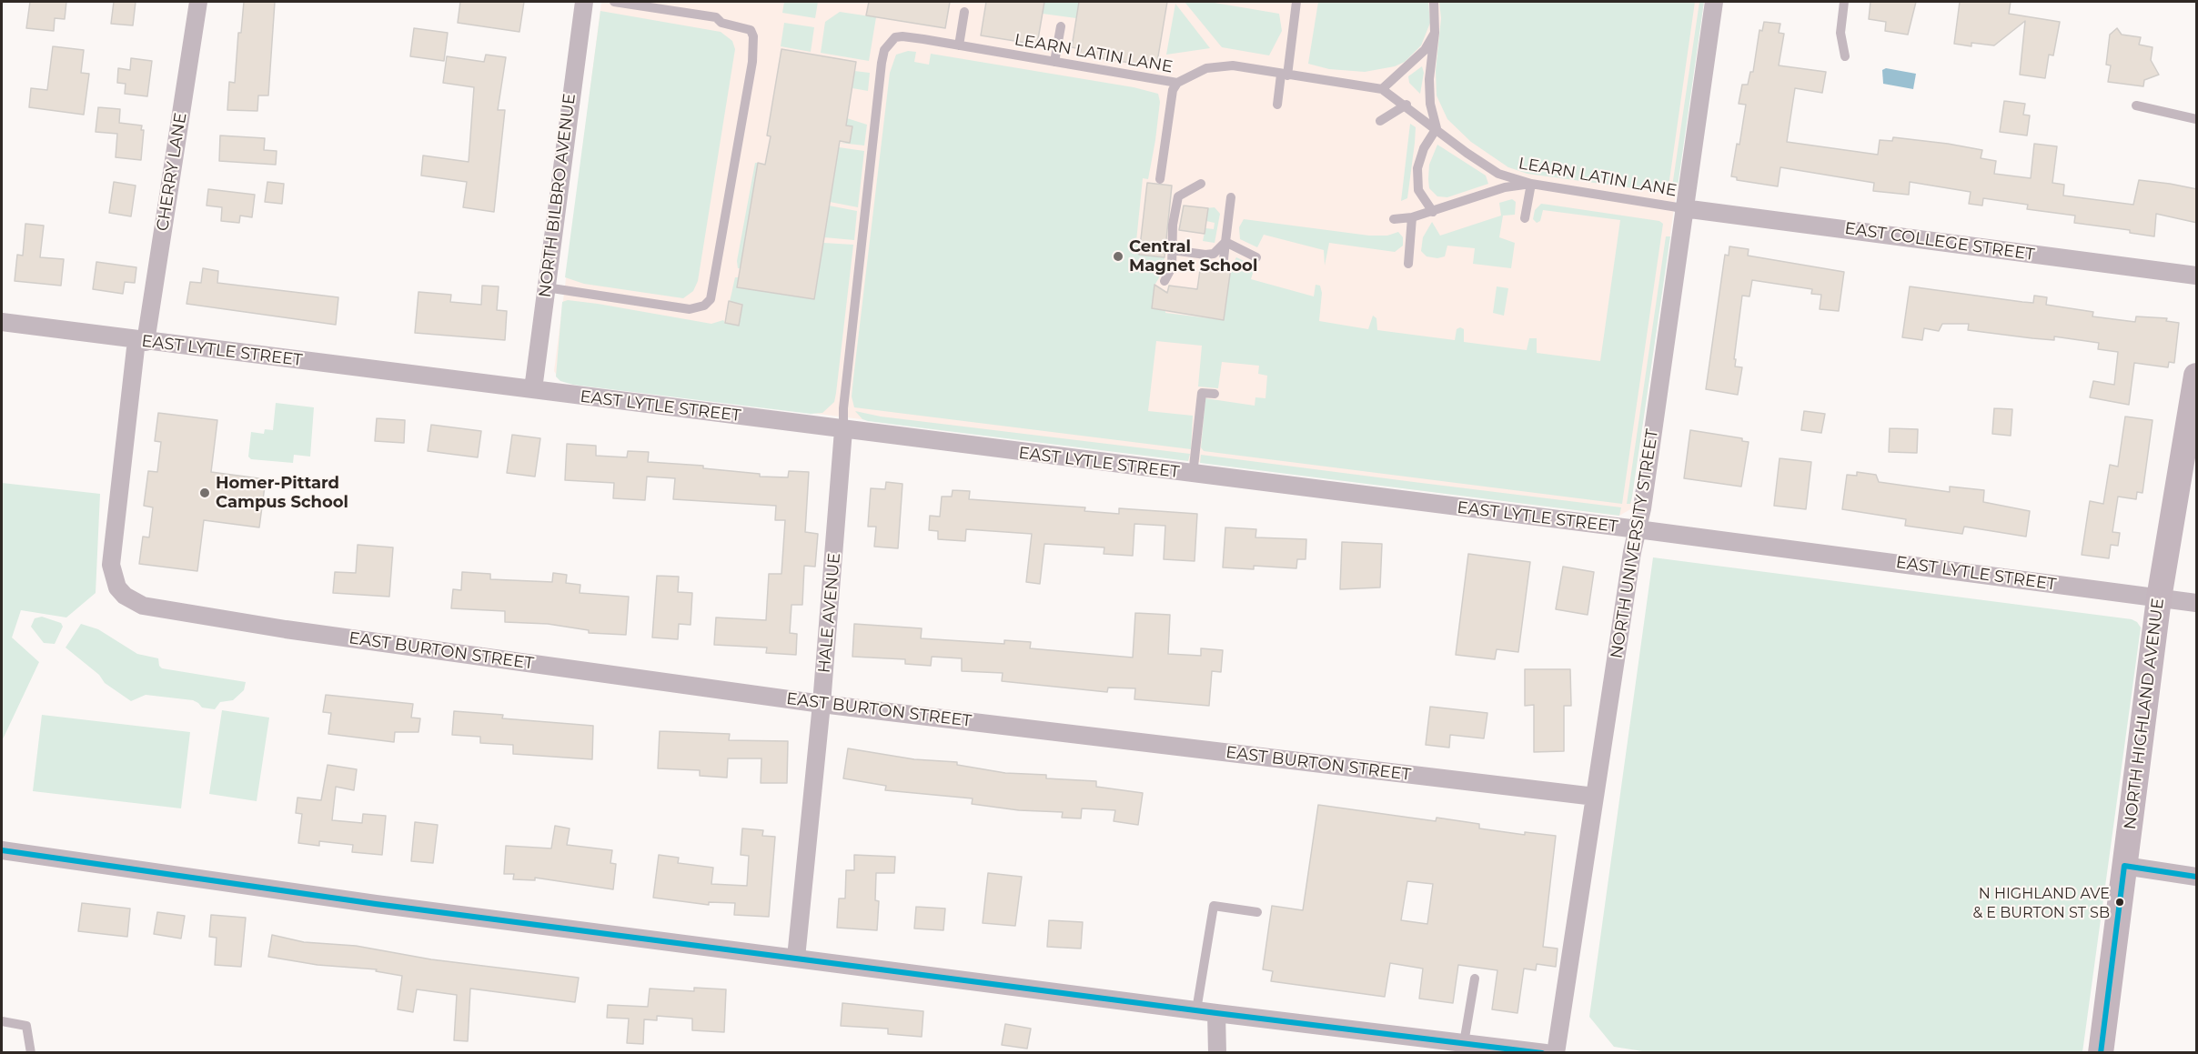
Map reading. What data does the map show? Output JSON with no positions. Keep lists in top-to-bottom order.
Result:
{
  "streets": {
    "street": [
      "CHERRY LANE",
      "NORTH BILBRO AVENUE",
      "EAST COLLEGE STREET",
      "EAST LYTLE STREET",
      "NORTH UNIVERSITY STREET",
      "HALE AVENUE",
      "EAST BURTON STREET",
      "NORTH HIGHLAND AVENUE"
    ],
    "lane": ["LEARN LATIN LANE"]
  },
  "crossings": [
    ["LEARN LATIN LANE", "EAST COLLEGE STREET"],
    ["LEARN LATIN LANE", "EAST LYTLE STREET"],
    ["LEARN LATIN LANE", "NORTH UNIVERSITY STREET"],
    ["LEARN LATIN LANE", "HALE AVENUE"],
    ["CHERRY LANE", "EAST LYTLE STREET"],
    ["CHERRY LANE", "EAST BURTON STREET"],
    ["NORTH BILBRO AVENUE", "EAST LYTLE STREET"],
    ["EAST COLLEGE STREET", "NORTH UNIVERSITY STREET"],
    ["EAST LYTLE STREET", "NORTH UNIVERSITY STREET"],
    ["EAST LYTLE STREET", "HALE AVENUE"],
    ["EAST LYTLE STREET", "NORTH HIGHLAND AVENUE"],
    ["NORTH UNIVERSITY STREET", "EAST BURTON STREET"],
    ["HALE AVENUE", "EAST BURTON STREET"]
  ],
  "places": ["Central Magnet School", "Homer-Pittard Campus School", "N HIGHLAND AVE & E BURTON ST SB"]
}
